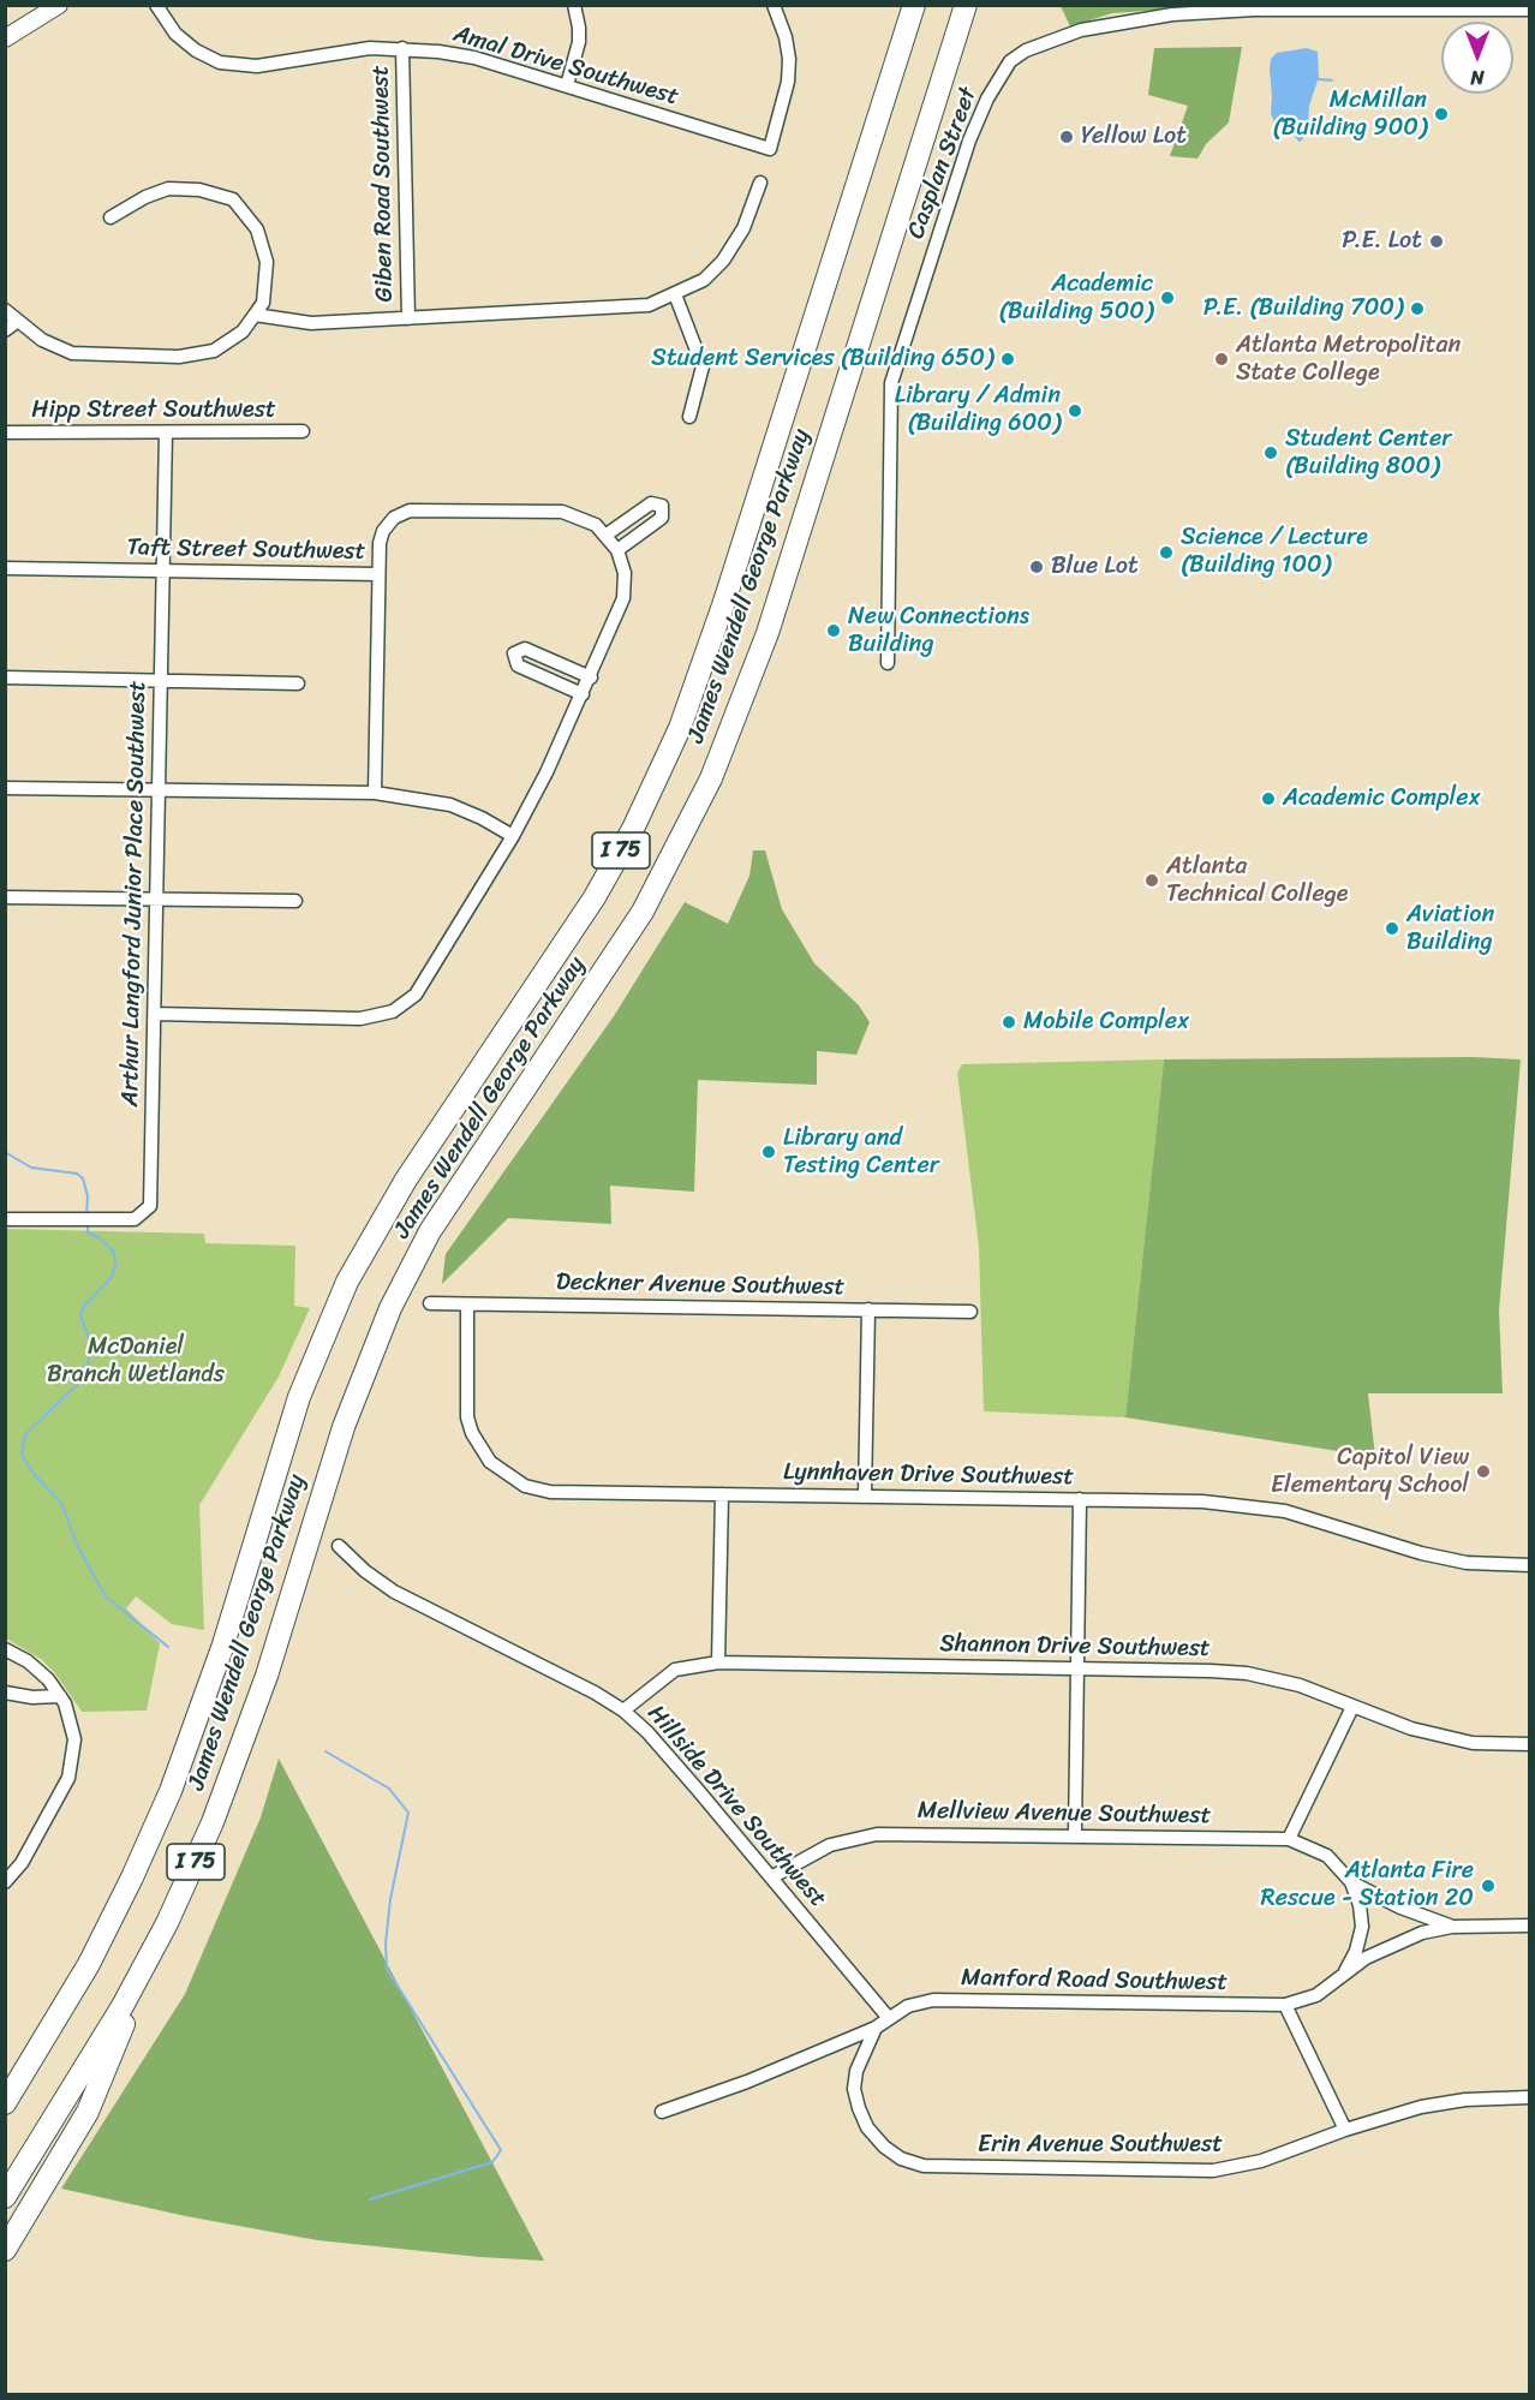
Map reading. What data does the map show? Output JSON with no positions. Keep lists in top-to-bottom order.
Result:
{
  "streets": {
    "highway": ["James Wendell George Parkway", "I 75"],
    "street": [
      "Amal Drive Southwest",
      "Casplan Street",
      "Giben Road Southwest",
      "Hipp Street Southwest",
      "Taft Street Southwest",
      "Arthur Langford Junior Place Southwest",
      "Deckner Avenue Southwest",
      "Lynnhaven Drive Southwest",
      "Shannon Drive Southwest",
      "Hillside Drive Southwest",
      "Mellview Avenue Southwest",
      "Manford Road Southwest",
      "Erin Avenue Southwest"
    ]
  },
  "crossings": [
    ["Amal Drive Southwest", "Giben Road Southwest"],
    ["Hipp Street Southwest", "Arthur Langford Junior Place Southwest"],
    ["Taft Street Southwest", "Arthur Langford Junior Place Southwest"],
    ["Deckner Avenue Southwest", "Lynnhaven Drive Southwest"],
    ["Shannon Drive Southwest", "Hillside Drive Southwest"],
    ["Hillside Drive Southwest", "Mellview Avenue Southwest"],
    ["Hillside Drive Southwest", "Manford Road Southwest"],
    ["Mellview Avenue Southwest", "Manford Road Southwest"],
    ["Manford Road Southwest", "Erin Avenue Southwest"]
  ],
  "parks": ["McDaniel Branch Wetlands"],
  "places": [
    "McMillan (Building 900)",
    "Yellow Lot",
    "P.E. Lot",
    "Academic (Building 500)",
    "P.E. (Building 700)",
    "Student Services (Building 650)",
    "Atlanta Metropolitan State College",
    "Library / Admin (Building 600)",
    "Student Center (Building 800)",
    "Science / Lecture (Building 100)",
    "Blue Lot",
    "New Connections Building",
    "Academic Complex",
    "Atlanta Technical College",
    "Aviation Building",
    "Mobile Complex",
    "Library and Testing Center",
    "Capitol View Elementary School",
    "Atlanta Fire Rescue - Station 20"
  ],
  "north": "bottom"
}
